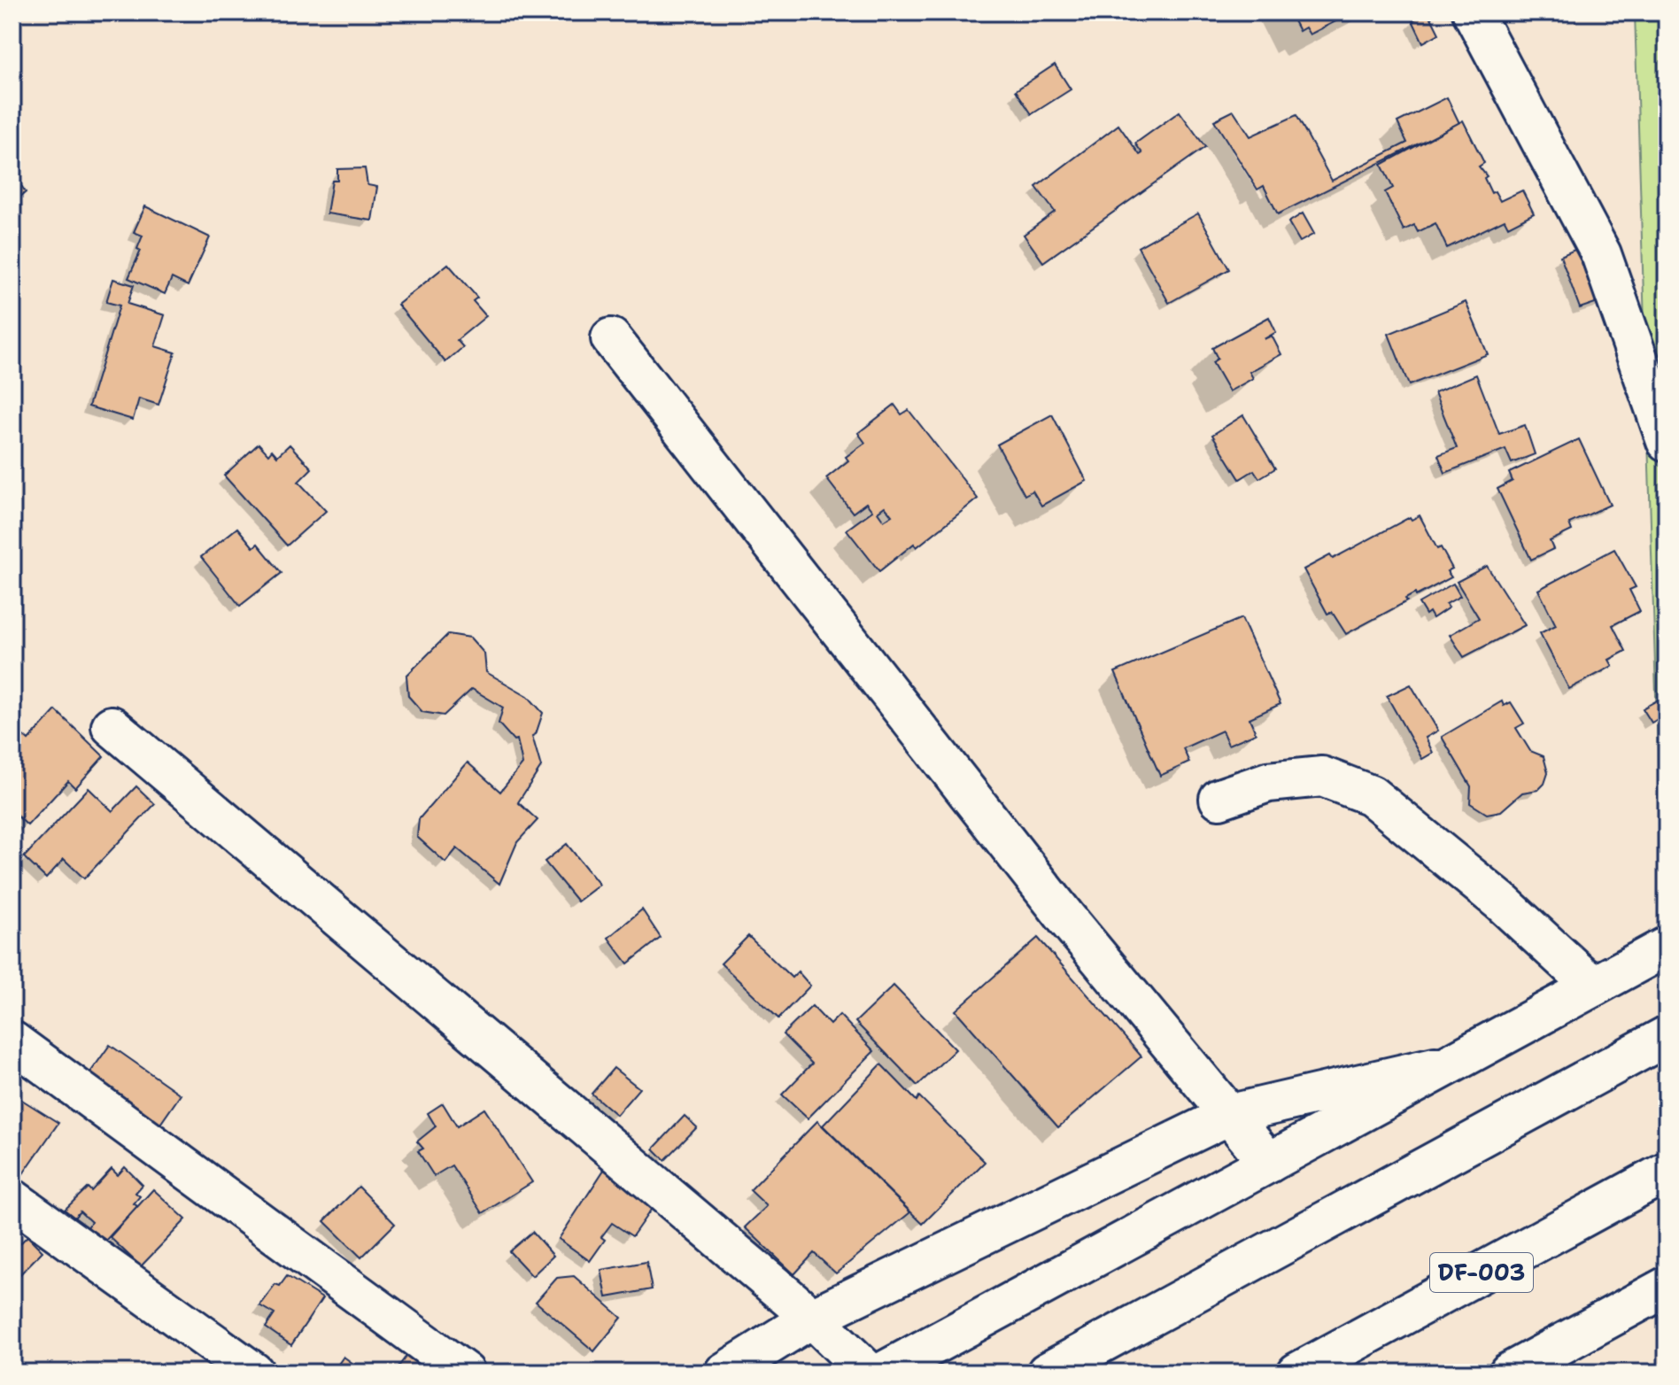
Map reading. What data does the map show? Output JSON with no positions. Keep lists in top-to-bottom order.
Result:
{
  "streets": {
    "main road": ["DF-003"]
  }
}
